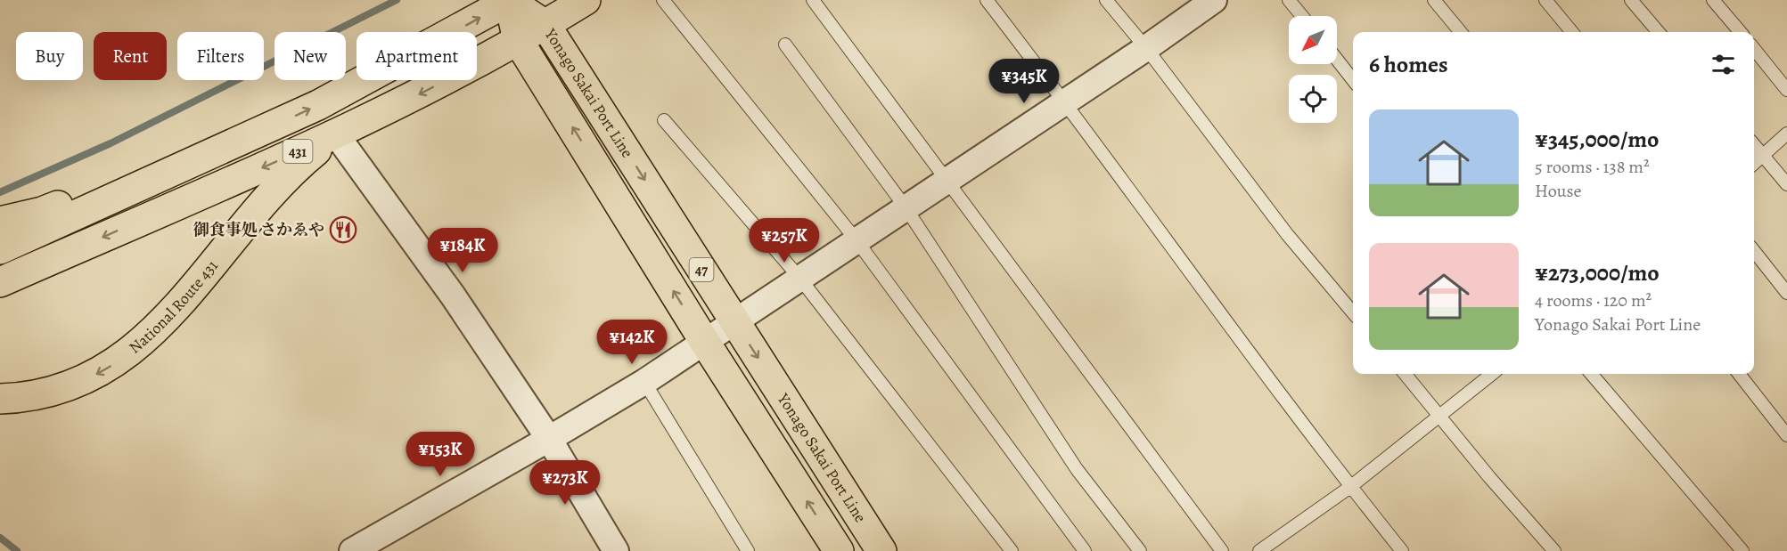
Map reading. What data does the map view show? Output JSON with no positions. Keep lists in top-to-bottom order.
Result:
{
  "streets": {
    "main road": [
      "Yonago Sakai Port Line",
      "431",
      "47",
      "National Route 431"
    ]
  },
  "crossings": [
    ["Yonago Sakai Port Line", "431"],
    ["Yonago Sakai Port Line", "National Route 431"]
  ],
  "places": {
    "restaurant": ["御食事処 さかゑや"]
  },
  "north": "bottom left",
  "page": {
    "chip": [
      "Buy",
      "Rent",
      "Filters",
      "New",
      "Apartment"
    ],
    "heading": "6 homes",
    "price": [
      "¥345K",
      "¥257K",
      "¥184K",
      "¥142K",
      "¥153K",
      "¥273K"
    ],
    "list": [
      {
        "name": "¥345,000/mo",
        "note": "5 rooms · 138 m² · House"
      },
      {
        "name": "¥273,000/mo",
        "note": "4 rooms · 120 m² · Yonago Sakai Port Line"
      }
    ]
  }
}
